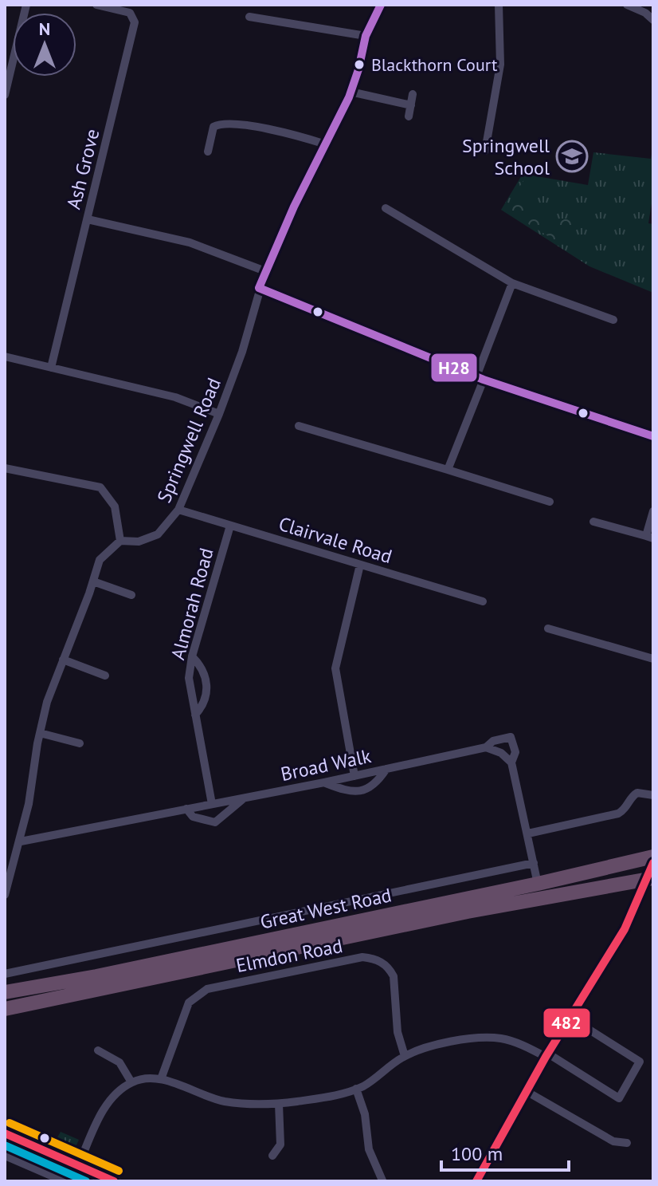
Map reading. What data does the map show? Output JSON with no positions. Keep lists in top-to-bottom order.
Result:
{
  "streets": {
    "highway": ["Great West Road"],
    "street": [
      "Ash Grove",
      "Springwell Road",
      "Clairvale Road",
      "Almorah Road",
      "Broad Walk",
      "Elmdon Road"
    ]
  },
  "crossings": [
    ["Springwell Road", "Clairvale Road"],
    ["Clairvale Road", "Almorah Road"],
    ["Almorah Road", "Broad Walk"]
  ],
  "places": {
    "other": ["Blackthorn Court"],
    "school or university": ["Springwell School"]
  },
  "lines": ["transit line H28", "transit line 482"],
  "scale_bar": "100 m",
  "north": "top"
}
